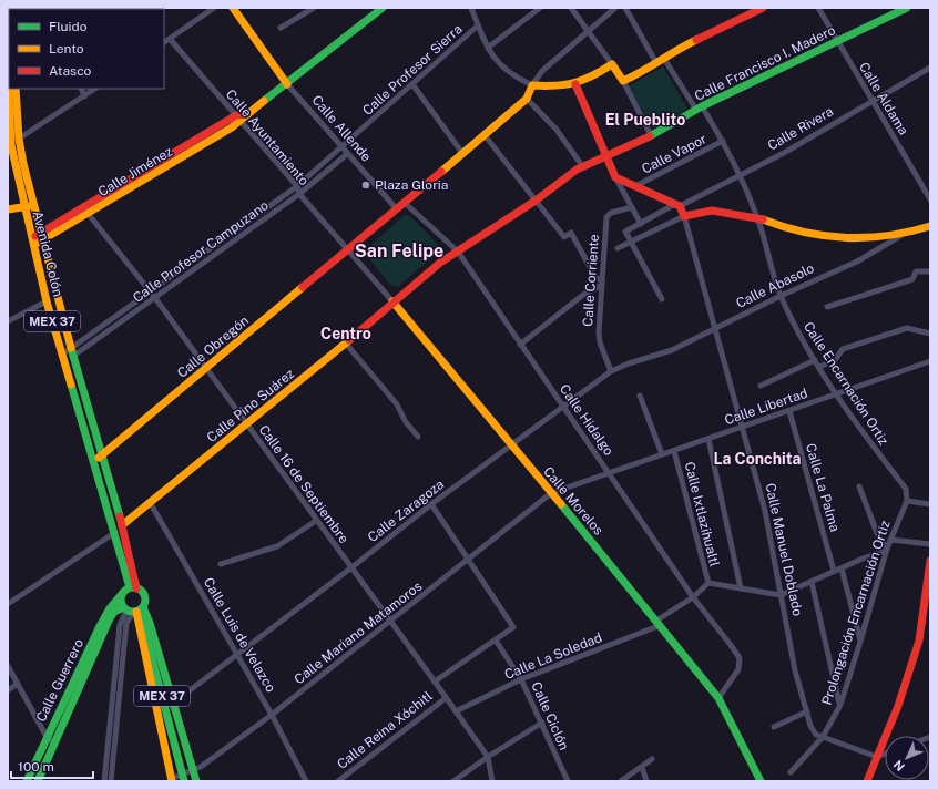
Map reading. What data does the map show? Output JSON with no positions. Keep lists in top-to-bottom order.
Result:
{
  "streets": {
    "street": [
      "Calle Francisco I. Madero",
      "Calle Profesor Sierra",
      "Calle Aldama",
      "Calle Allende",
      "Calle Rivera",
      "Calle Ayuntamiento",
      "Calle Vapor",
      "Calle Jiménez",
      "Calle Profesor Campuzano",
      "Avenida Colón",
      "Calle Corriente",
      "Calle Abasolo",
      "MEX 37",
      "Calle Obregón",
      "Calle Encarnación Ortiz",
      "Calle Pino Suárez",
      "Calle Libertad",
      "Calle Hidalgo",
      "Calle 16 de Septiembre",
      "Calle La Palma",
      "Calle Morelos",
      "Calle Zaragoza",
      "Calle Ixtlazihualtl",
      "Calle Manuel Doblado",
      "Prolongación Encarnación Ortiz",
      "Calle Mariano Matamoros",
      "Calle Luis de Velazco",
      "Calle La Soledad",
      "Calle Guerrero",
      "Calle Ciclón",
      "Calle Reina Xóchitl"
    ]
  },
  "crossings": [
    ["Calle Francisco I. Madero", "Calle Aldama"],
    ["Calle Francisco I. Madero", "Calle Encarnación Ortiz"],
    ["Calle Francisco I. Madero", "Calle Pino Suárez"],
    ["Calle Francisco I. Madero", "Calle Hidalgo"],
    ["Calle Francisco I. Madero", "Calle Morelos"],
    ["Calle Profesor Sierra", "Calle Allende"],
    ["Calle Profesor Sierra", "Calle Profesor Campuzano"],
    ["Calle Aldama", "Calle Rivera"],
    ["Calle Allende", "Calle Jiménez"],
    ["Calle Allende", "Calle Profesor Campuzano"],
    ["Calle Rivera", "Calle Encarnación Ortiz"],
    ["Calle Rivera", "Calle Manuel Doblado"],
    ["Calle Ayuntamiento", "Calle Jiménez"],
    ["Calle Ayuntamiento", "Calle Profesor Campuzano"],
    ["Calle Ayuntamiento", "Calle Obregón"],
    ["Calle Ayuntamiento", "Calle Morelos"],
    ["Calle Vapor", "Calle Encarnación Ortiz"],
    ["Calle Jiménez", "Avenida Colón"],
    ["Calle Jiménez", "Calle 16 de Septiembre"],
    ["Calle Profesor Campuzano", "Avenida Colón"],
    ["Calle Profesor Campuzano", "Calle 16 de Septiembre"],
    ["Avenida Colón", "MEX 37"],
    ["Avenida Colón", "Calle Obregón"],
    ["Avenida Colón", "Calle Pino Suárez"],
    ["Avenida Colón", "Calle Guerrero"],
    ["Calle Corriente", "Calle Zaragoza"],
    ["Calle Abasolo", "Calle Encarnación Ortiz"],
    ["Calle Abasolo", "Calle Zaragoza"],
    ["Calle Abasolo", "Calle Manuel Doblado"],
    ["MEX 37", "Calle Zaragoza"],
    ["MEX 37", "Calle Mariano Matamoros"],
    ["MEX 37", "Calle Guerrero"],
    ["Calle Obregón", "Calle 16 de Septiembre"],
    ["Calle Obregón", "Calle Morelos"],
    ["Calle Encarnación Ortiz", "Calle Libertad"],
    ["Calle Encarnación Ortiz", "Prolongación Encarnación Ortiz"],
    ["Calle Pino Suárez", "Calle 16 de Septiembre"],
    ["Calle Pino Suárez", "Calle Morelos"],
    ["Calle Pino Suárez", "Calle Luis de Velazco"],
    ["Calle Libertad", "Calle Hidalgo"],
    ["Calle Libertad", "Calle La Palma"],
    ["Calle Libertad", "Calle Morelos"],
    ["Calle Libertad", "Calle Ixtlazihualtl"],
    ["Calle Libertad", "Calle Manuel Doblado"],
    ["Calle Libertad", "Calle Mariano Matamoros"],
    ["Calle Hidalgo", "Calle Morelos"],
    ["Calle Hidalgo", "Calle Zaragoza"],
    ["Calle Hidalgo", "Calle La Soledad"],
    ["Calle 16 de Septiembre", "Calle Zaragoza"],
    ["Calle 16 de Septiembre", "Calle Mariano Matamoros"],
    ["Calle 16 de Septiembre", "Calle La Soledad"],
    ["Calle 16 de Septiembre", "Calle Reina Xóchitl"],
    ["Calle Morelos", "Calle Zaragoza"],
    ["Calle Morelos", "Calle Mariano Matamoros"],
    ["Calle Morelos", "Calle La Soledad"],
    ["Calle Zaragoza", "Calle Luis de Velazco"],
    ["Calle Ixtlazihualtl", "Calle La Soledad"],
    ["Calle Manuel Doblado", "Prolongación Encarnación Ortiz"],
    ["Calle Mariano Matamoros", "Calle Luis de Velazco"],
    ["Calle Mariano Matamoros", "Calle Reina Xóchitl"],
    ["Calle La Soledad", "Calle Ciclón"],
    ["Calle Ciclón", "Calle Reina Xóchitl"]
  ],
  "districts": [
    "El Pueblito",
    "San Felipe",
    "Centro",
    "La Conchita"
  ],
  "places": ["Plaza Gloria"],
  "legend": ["Fluido", "Lento", "Atasco"],
  "scale_bar": "100 m",
  "north": "bottom left"
}
